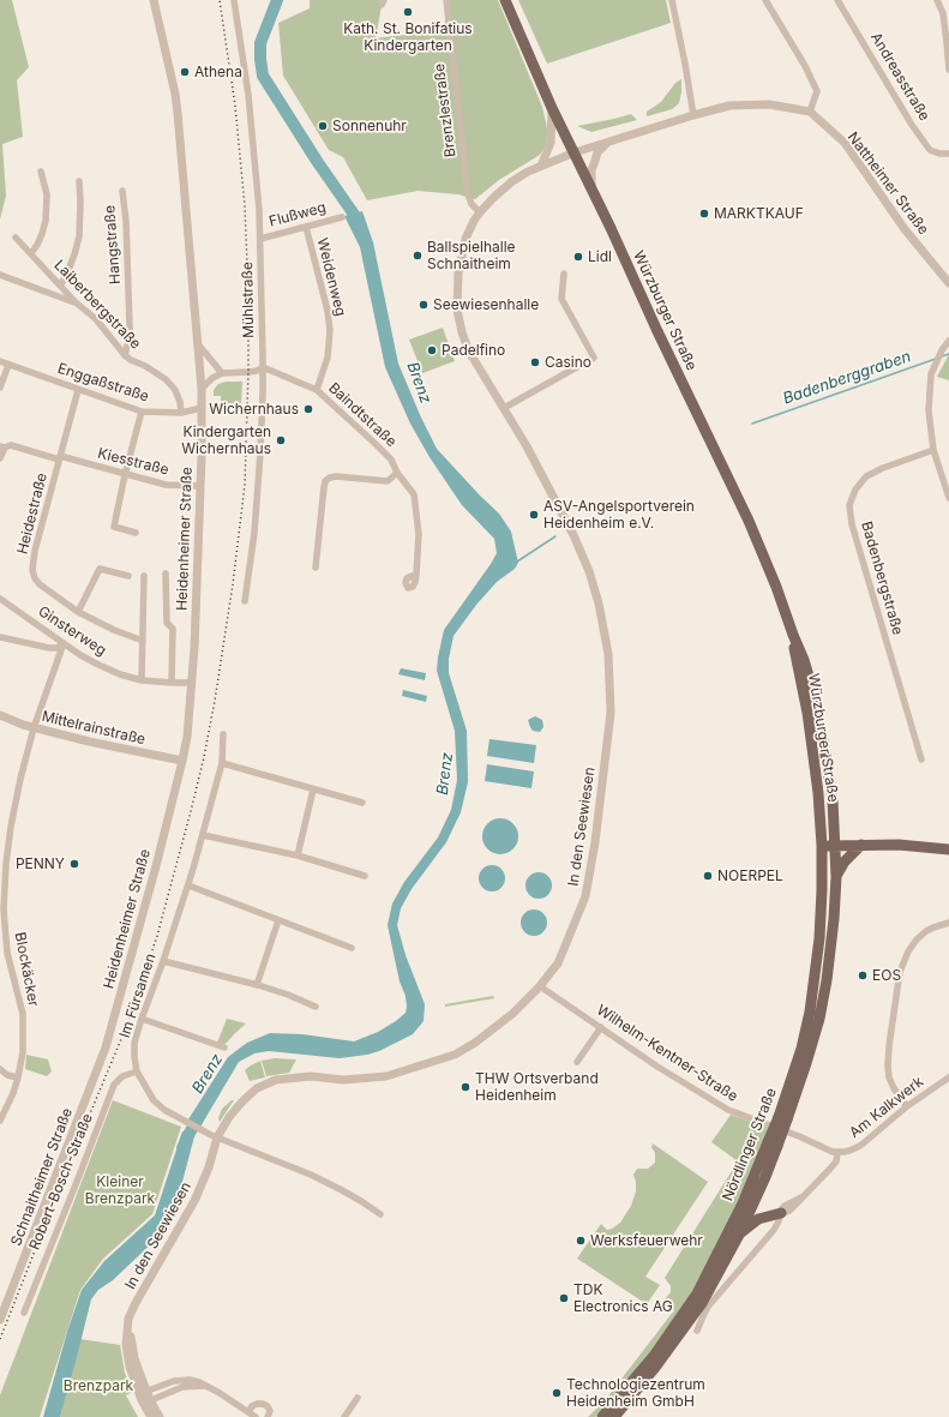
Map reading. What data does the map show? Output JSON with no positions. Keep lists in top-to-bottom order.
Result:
{
  "streets": {
    "main road": ["Würzburger Straße", "Nördlinger Straße"],
    "street": [
      "Andreasstraße",
      "Brenzlestraße",
      "Nattheimer Straße",
      "Flußweg",
      "Hangstraße",
      "Weidenweg",
      "Mühlstraße",
      "Laiberbergstraße",
      "Enggaßstraße",
      "Baindtstraße",
      "Kiesstraße",
      "Heidestraße",
      "Heidenheimer Straße",
      "Badenbergstraße",
      "Ginsterweg",
      "Mittelrainstraße",
      "In den Seewiesen",
      "Blockäcker",
      "Im Fürsamen",
      "Wilhelm-Kentner-Straße",
      "Am Kalkwerk",
      "Schnaitheimer Straße",
      "Robert-Bosch-Straße"
    ]
  },
  "crossings": [
    ["Brenzlestraße", "In den Seewiesen"],
    ["Nattheimer Straße", "In den Seewiesen"],
    ["Flußweg", "Weidenweg"],
    ["Flußweg", "Mühlstraße"],
    ["Hangstraße", "Laiberbergstraße"],
    ["Weidenweg", "Baindtstraße"],
    ["Mühlstraße", "Baindtstraße"],
    ["Laiberbergstraße", "Enggaßstraße"],
    ["Würzburger Straße", "In den Seewiesen"],
    ["Würzburger Straße", "Nördlinger Straße"],
    ["Enggaßstraße", "Heidestraße"],
    ["Enggaßstraße", "Heidenheimer Straße"],
    ["Kiesstraße", "Heidestraße"],
    ["Kiesstraße", "Heidenheimer Straße"],
    ["Heidenheimer Straße", "Ginsterweg"],
    ["Heidenheimer Straße", "Mittelrainstraße"],
    ["Heidenheimer Straße", "Schnaitheimer Straße"],
    ["Ginsterweg", "Blockäcker"],
    ["Mittelrainstraße", "Blockäcker"],
    ["In den Seewiesen", "Im Fürsamen"],
    ["In den Seewiesen", "Wilhelm-Kentner-Straße"],
    ["Im Fürsamen", "Robert-Bosch-Straße"],
    ["Wilhelm-Kentner-Straße", "Am Kalkwerk"]
  ],
  "water": ["Badenberggraben", "Brenz"],
  "parks": ["Kleiner Brenzpark", "Brenzpark"],
  "places": [
    "Kath. St. Bonifatius Kindergarten",
    "Athena",
    "Sonnenuhr",
    "MARKTKAUF",
    "Ballspielhalle Schnaitheim",
    "Lidl",
    "Seewiesenhalle",
    "Padelfino",
    "Casino",
    "Wichernhaus",
    "Kindergarten Wichernhaus",
    "ASV-Angelsportverein Heidenheim e.V.",
    "PENNY",
    "NOERPEL",
    "EOS",
    "THW Ortsverband Heidenheim",
    "Werksfeuerwehr",
    "TDK Electronics AG",
    "Technologiezentrum Heidenheim GmbH"
  ]
}
